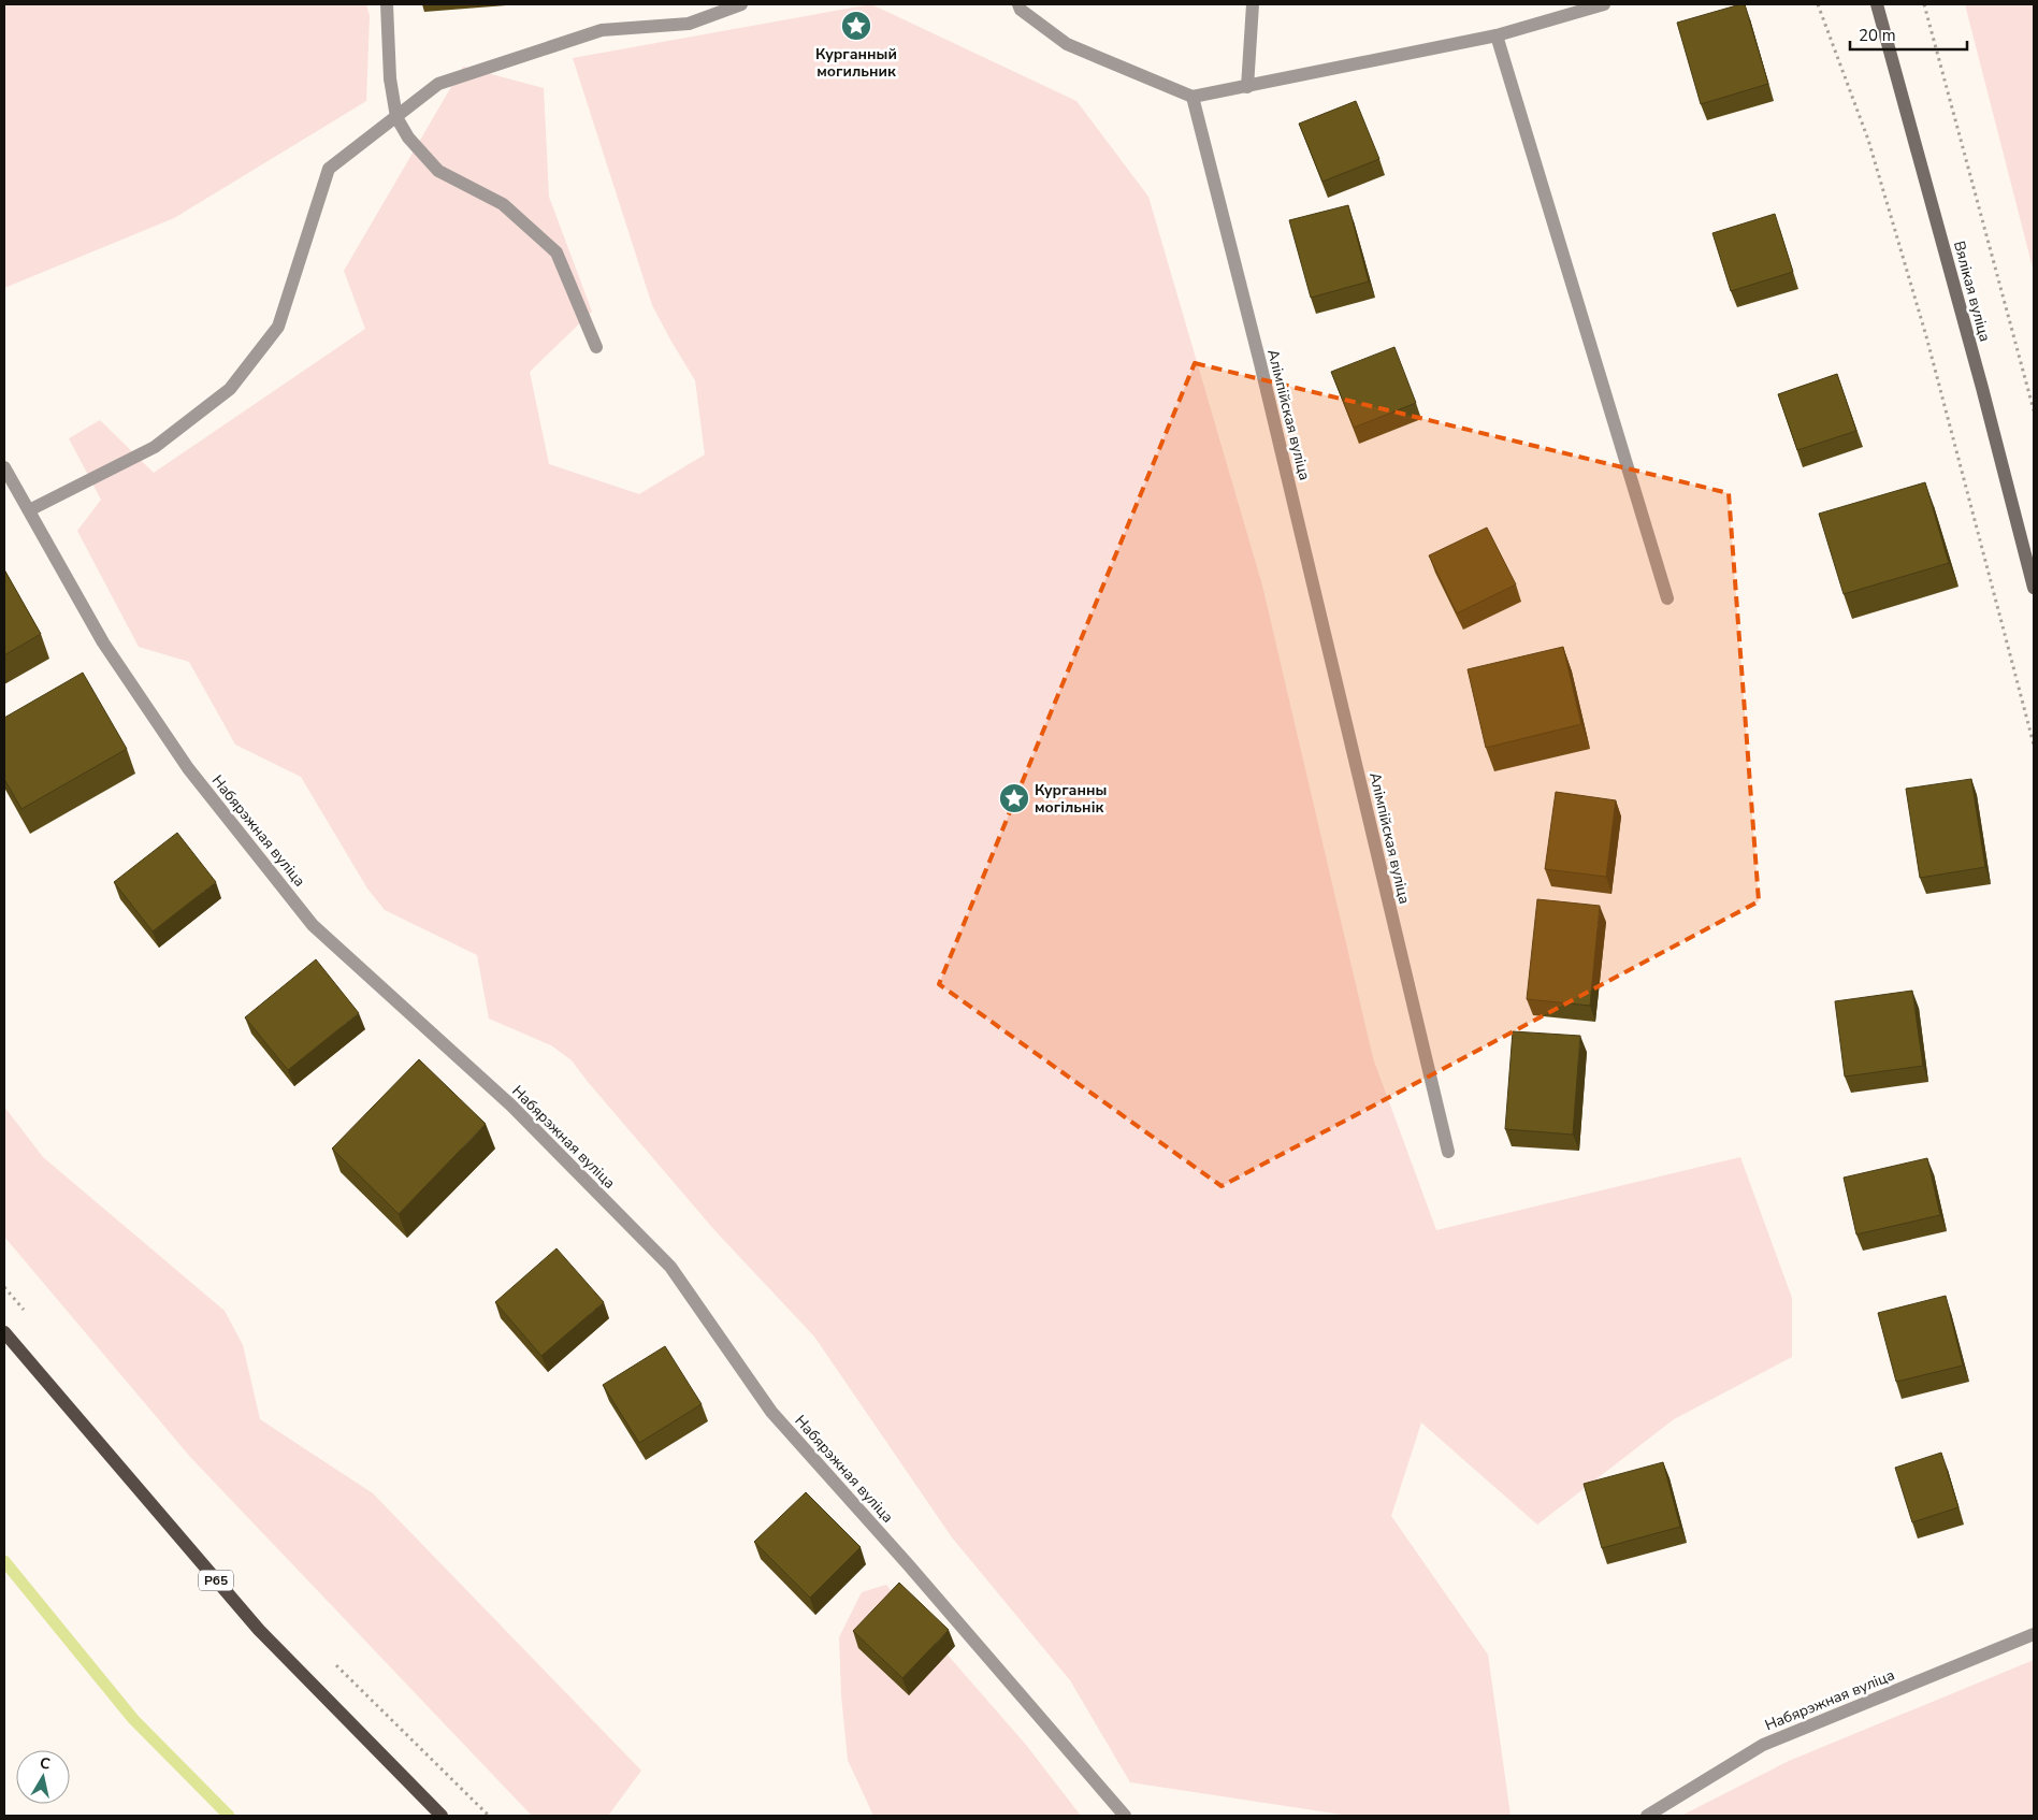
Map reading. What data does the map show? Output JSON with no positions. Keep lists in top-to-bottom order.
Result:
{
  "streets": {
    "main road": ["Вялікая вуліца", "Р65"],
    "street": ["Алімпійская вуліца", "Набярэжная вуліца"]
  },
  "places": {
    "place": ["Курганный могильник", "Курганны могільнік"]
  },
  "scale_bar": "20 m",
  "north": "top"
}
